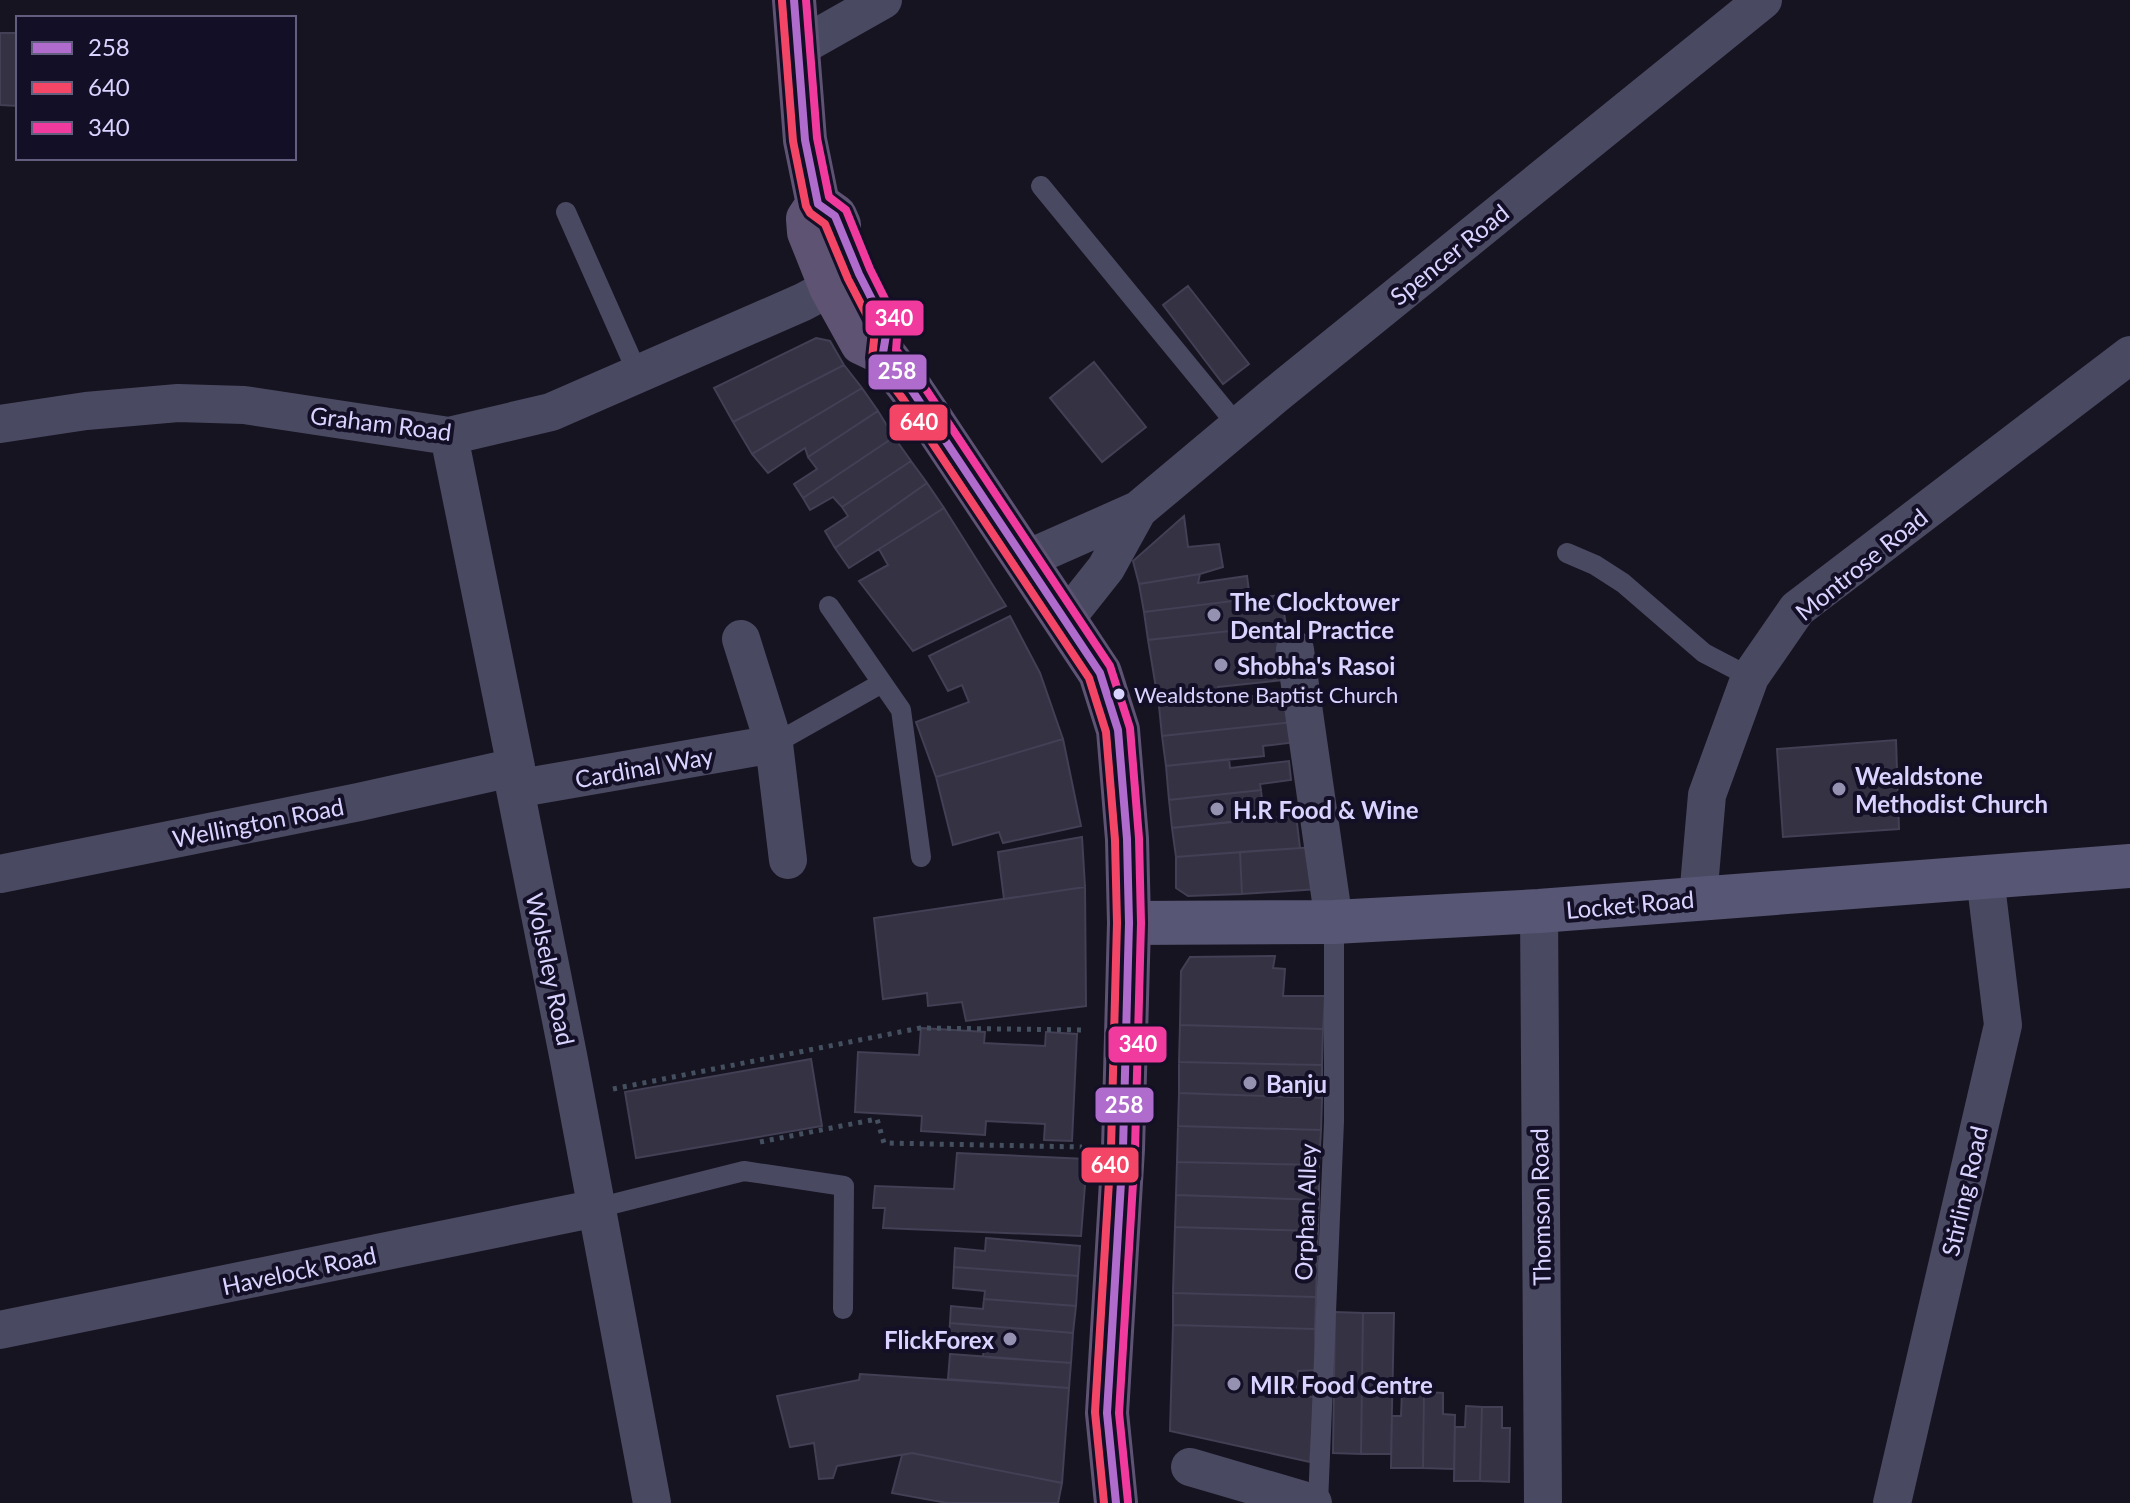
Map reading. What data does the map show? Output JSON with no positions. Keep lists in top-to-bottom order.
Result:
{
  "streets": {
    "street": [
      "Spencer Road",
      "Graham Road",
      "Montrose Road",
      "Cardinal Way",
      "Wellington Road",
      "Locket Road",
      "Wolseley Road",
      "Stirling Road",
      "Thomson Road",
      "Havelock Road"
    ],
    "lane": ["Orphan Alley"]
  },
  "crossings": [
    ["Graham Road", "Wolseley Road"],
    ["Montrose Road", "Locket Road"],
    ["Cardinal Way", "Wellington Road"],
    ["Cardinal Way", "Wolseley Road"],
    ["Wellington Road", "Wolseley Road"],
    ["Locket Road", "Stirling Road"],
    ["Locket Road", "Thomson Road"],
    ["Locket Road", "Orphan Alley"],
    ["Wolseley Road", "Havelock Road"]
  ],
  "places": [
    "The Clocktower Dental Practice",
    "Shobha's Rasoi",
    "Wealdstone Baptist Church",
    "Wealdstone Methodist Church",
    "H.R Food & Wine",
    "Banju",
    "FlickForex",
    "MIR Food Centre"
  ],
  "lines": ["transit line 258", "transit line 340", "transit line 640"],
  "legend": ["258", "640", "340"]
}
